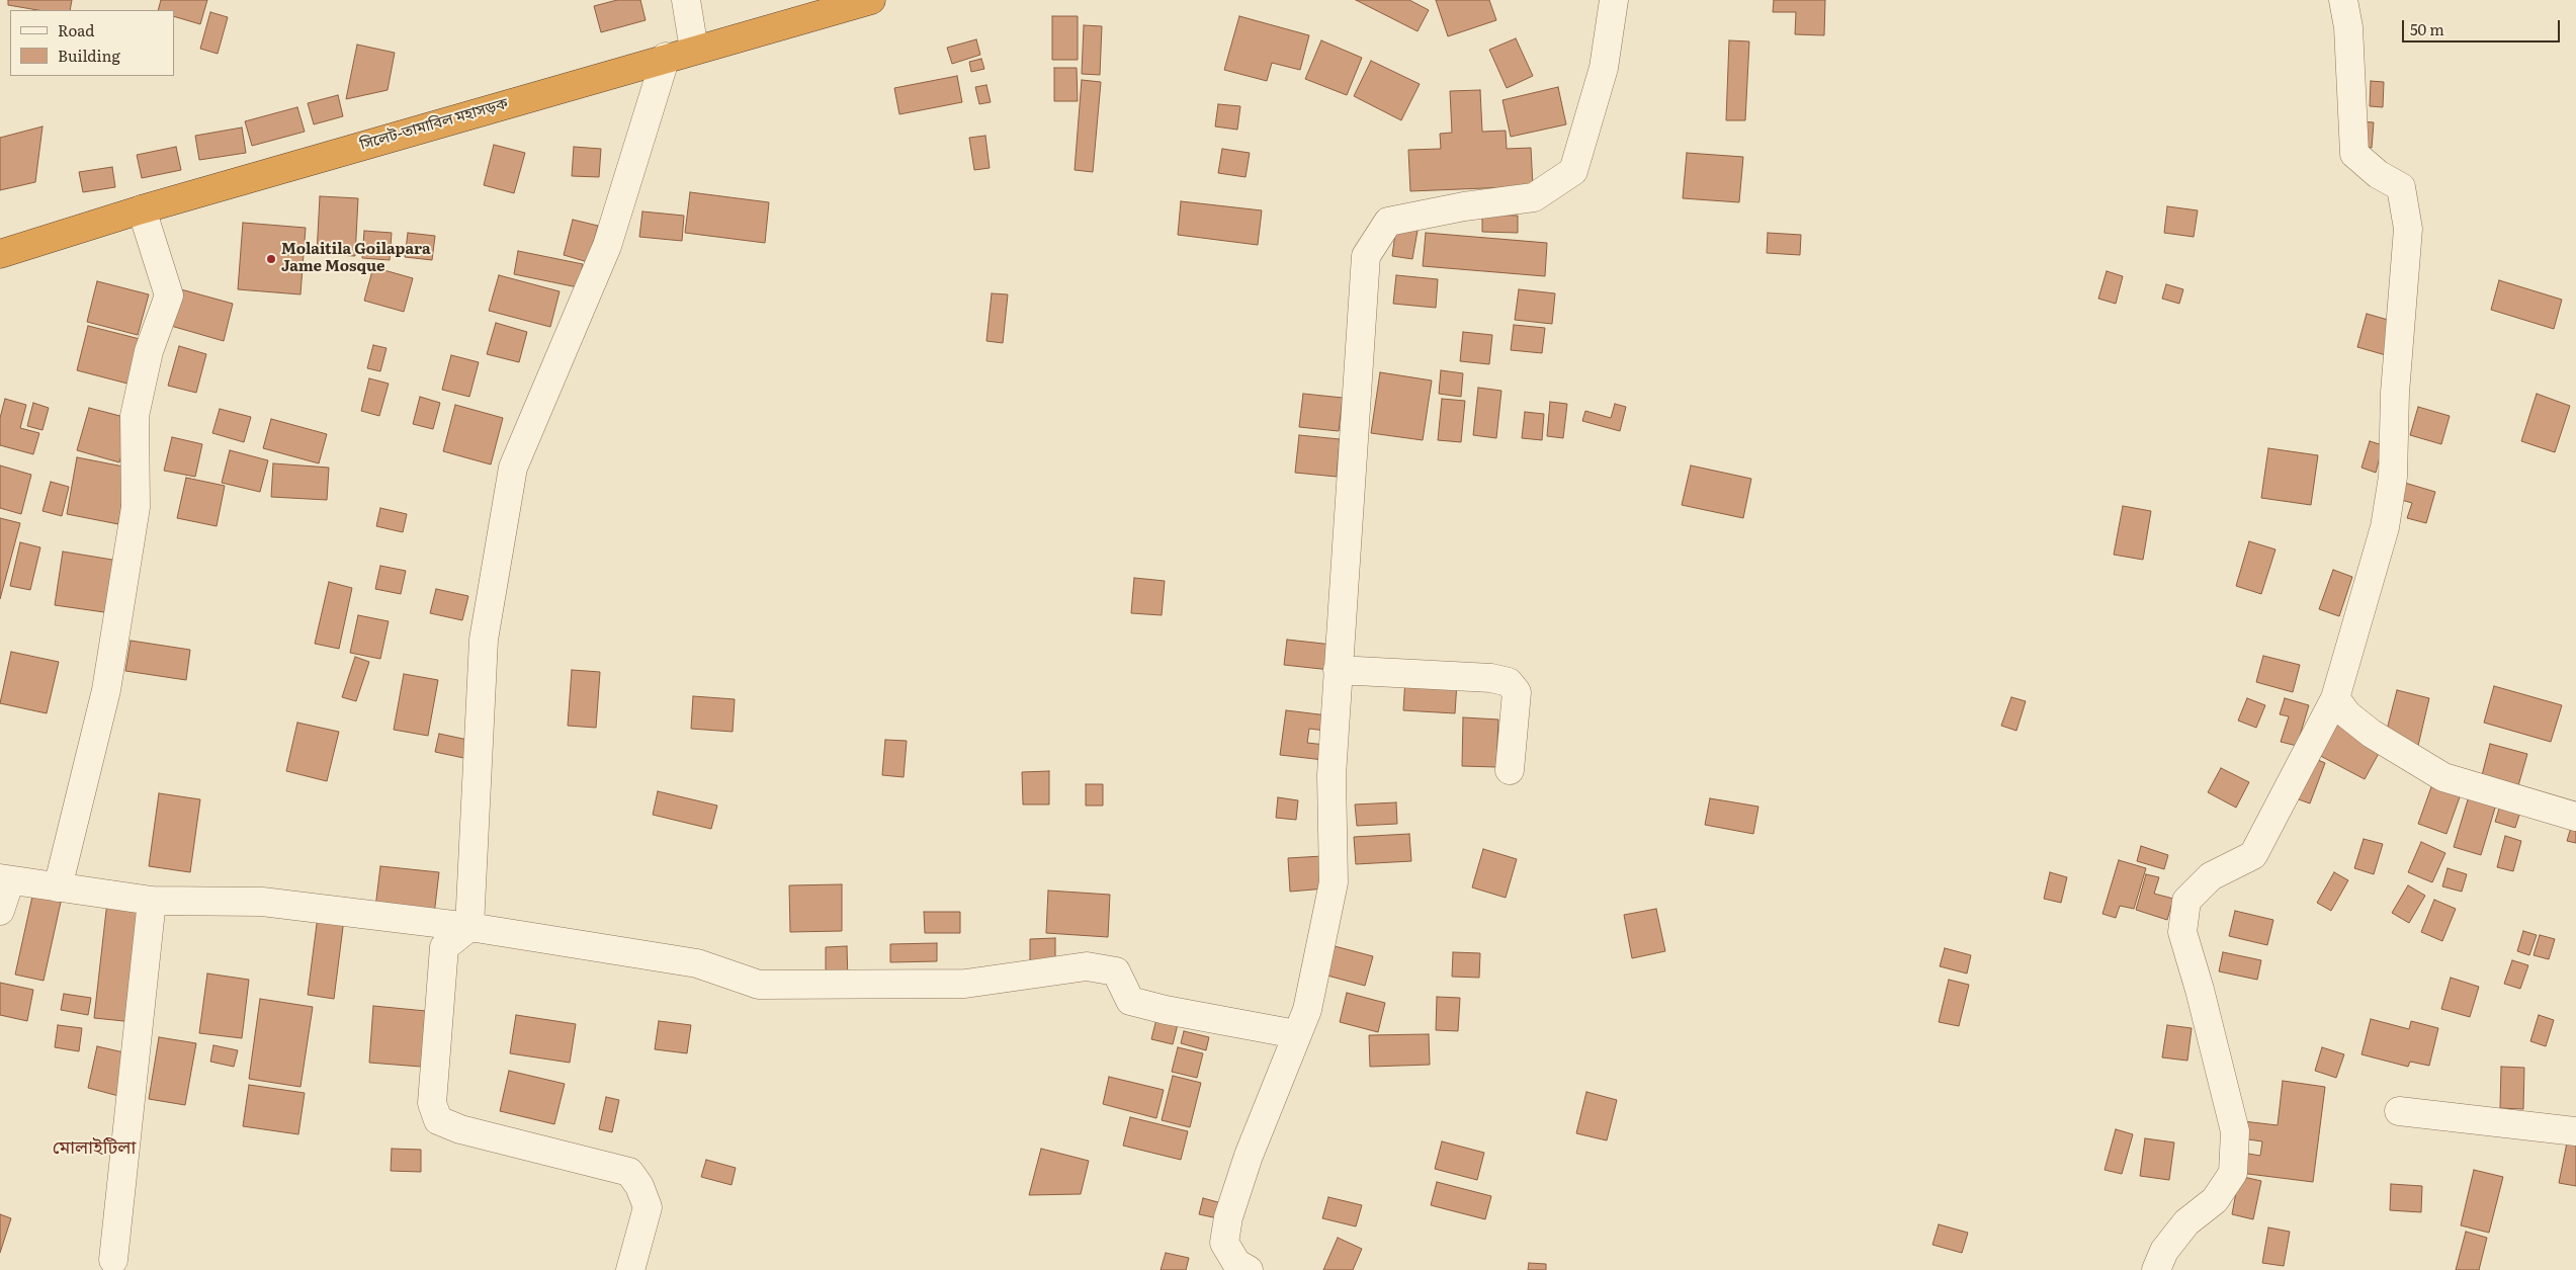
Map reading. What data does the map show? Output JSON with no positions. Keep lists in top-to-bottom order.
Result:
{
  "streets": {
    "highway": ["সিলেট-তামাবিল মহাসড়ক"]
  },
  "districts": ["মোলাইটিলা"],
  "places": ["Molaitila Goilapara Jame Mosque"],
  "legend": ["Road", "Building"],
  "scale_bar": "50 m"
}
